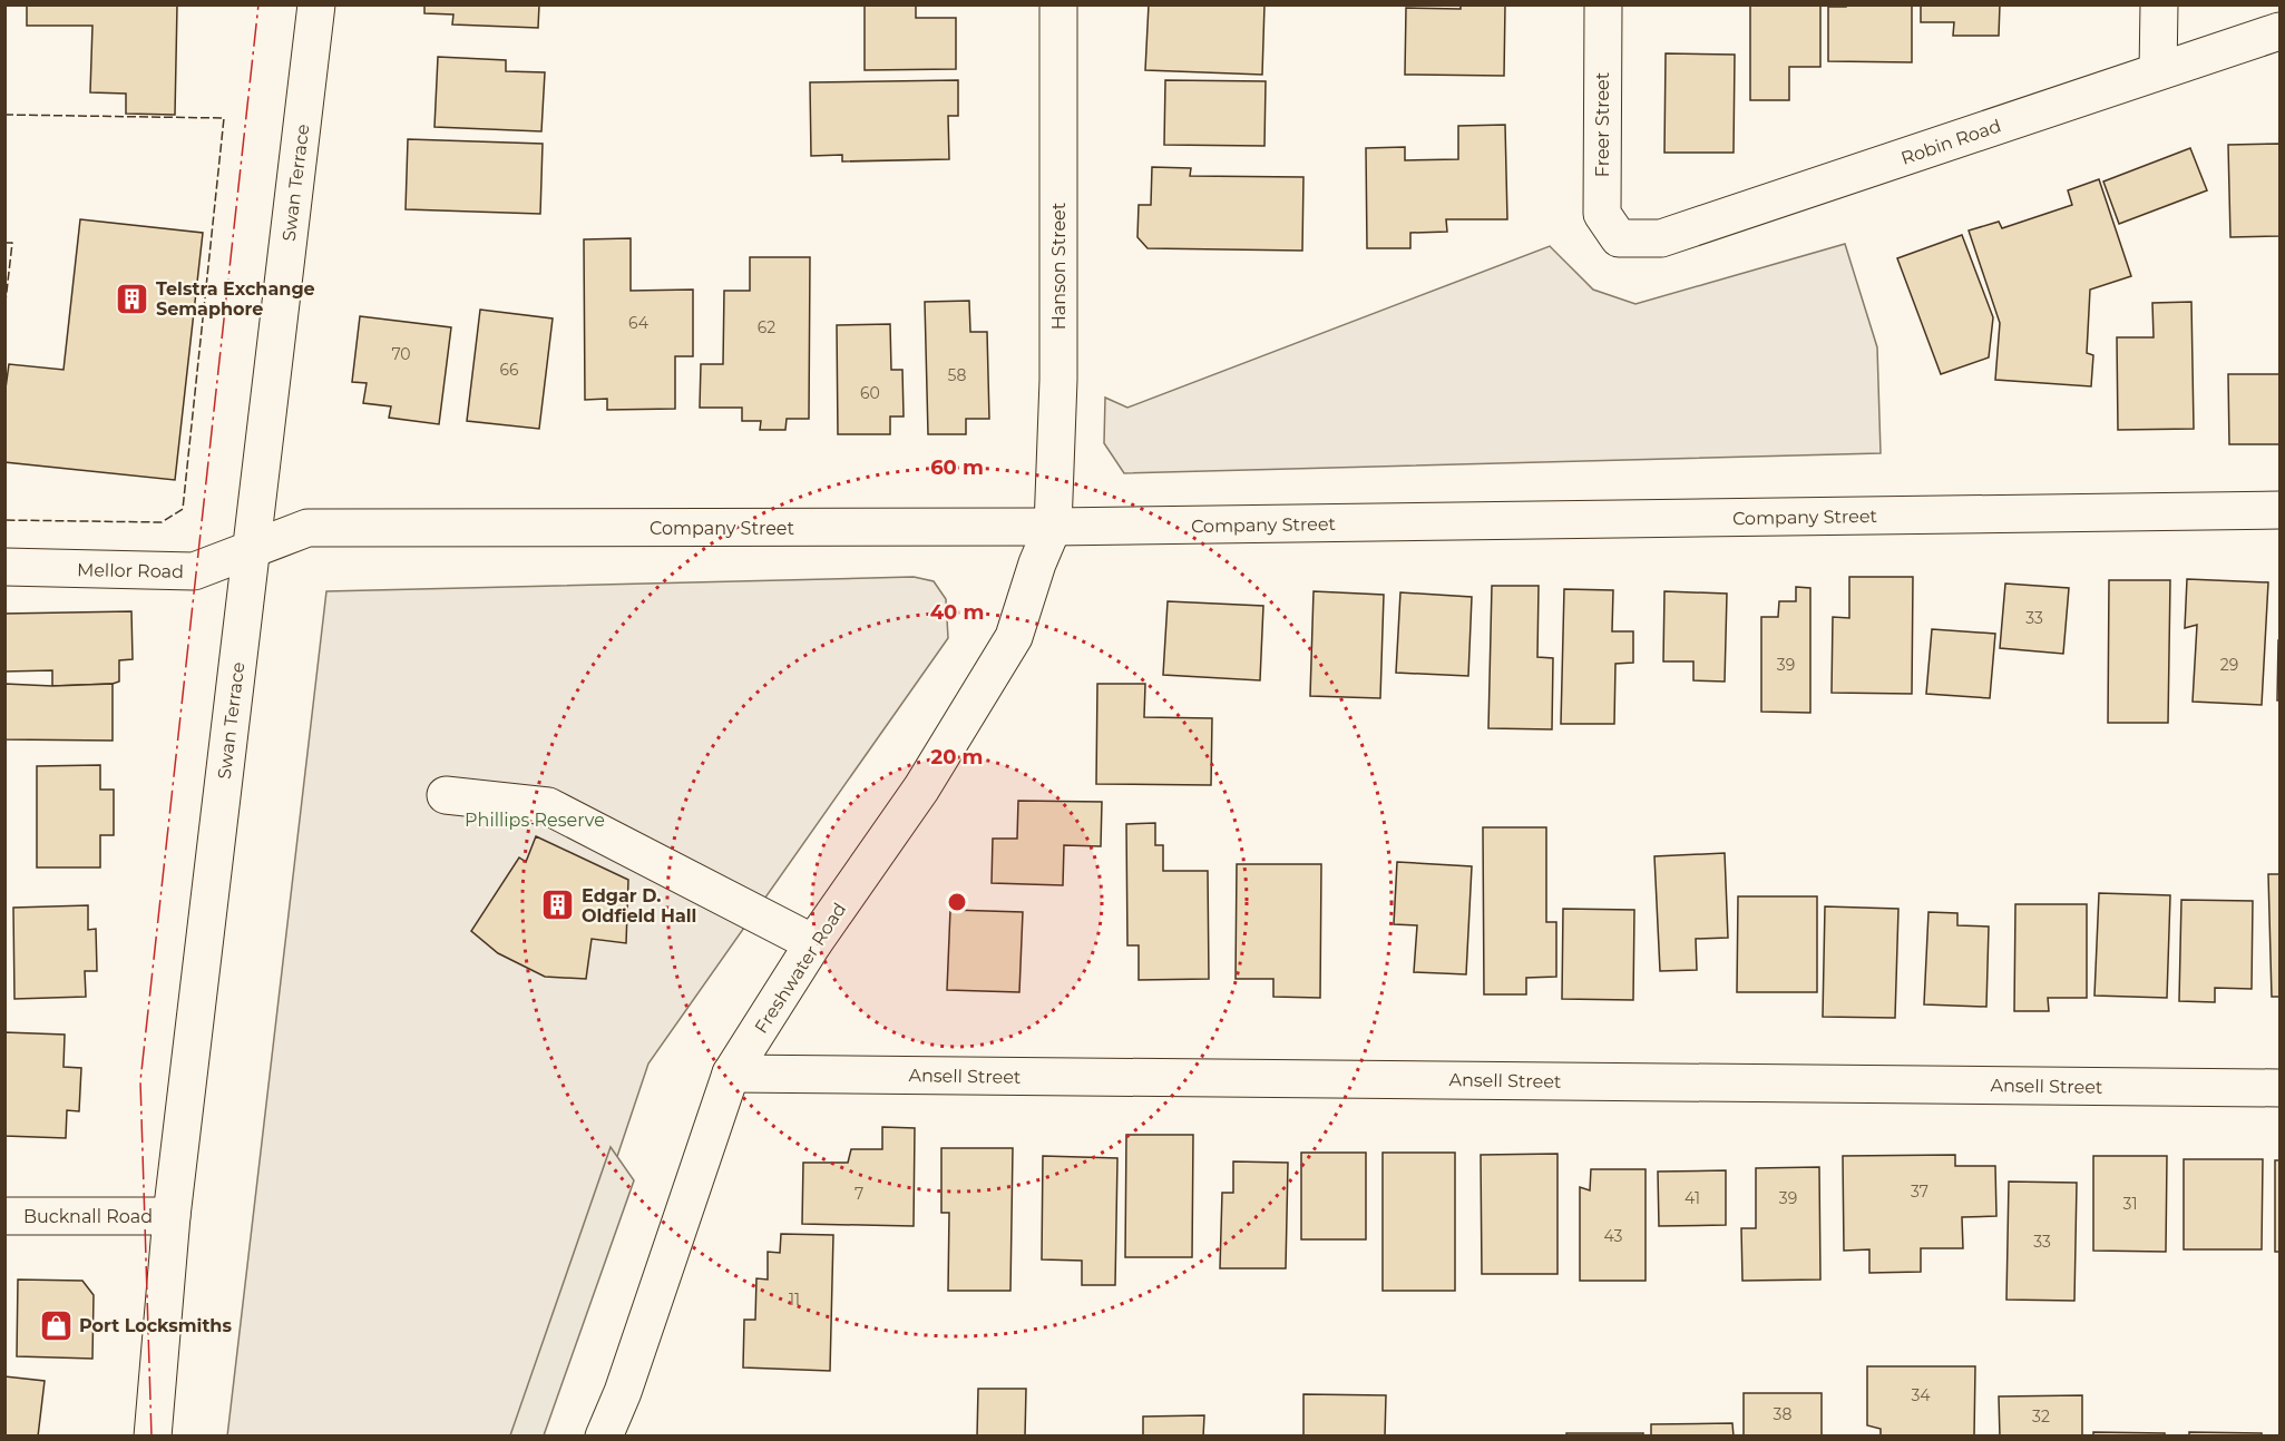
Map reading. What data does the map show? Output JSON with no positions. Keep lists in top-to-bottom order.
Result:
{
  "streets": {
    "street": [
      "Freer Street",
      "Robin Road",
      "Swan Terrace",
      "Hanson Street",
      "Company Street",
      "Mellor Road",
      "Freshwater Road",
      "Ansell Street",
      "Bucknall Road"
    ]
  },
  "crossings": [
    ["Freer Street", "Robin Road"],
    ["Swan Terrace", "Company Street"],
    ["Swan Terrace", "Mellor Road"],
    ["Swan Terrace", "Bucknall Road"],
    ["Hanson Street", "Company Street"],
    ["Hanson Street", "Freshwater Road"],
    ["Company Street", "Mellor Road"],
    ["Company Street", "Freshwater Road"],
    ["Freshwater Road", "Ansell Street"]
  ],
  "parks": ["Phillips Reserve"],
  "places": {
    "building": ["Telstra Exchange Semaphore", "Edgar D. Oldfield Hall"],
    "shop": ["Port Locksmiths"]
  },
  "house_numbers": [
    "64",
    "62",
    "70",
    "66",
    "58",
    "60",
    "33",
    "39",
    "29",
    "37",
    "7",
    "41",
    "39",
    "31",
    "43",
    "33",
    "11",
    "34",
    "38",
    "32"
  ],
  "rings": ["60 m", "40 m", "20 m"]
}
